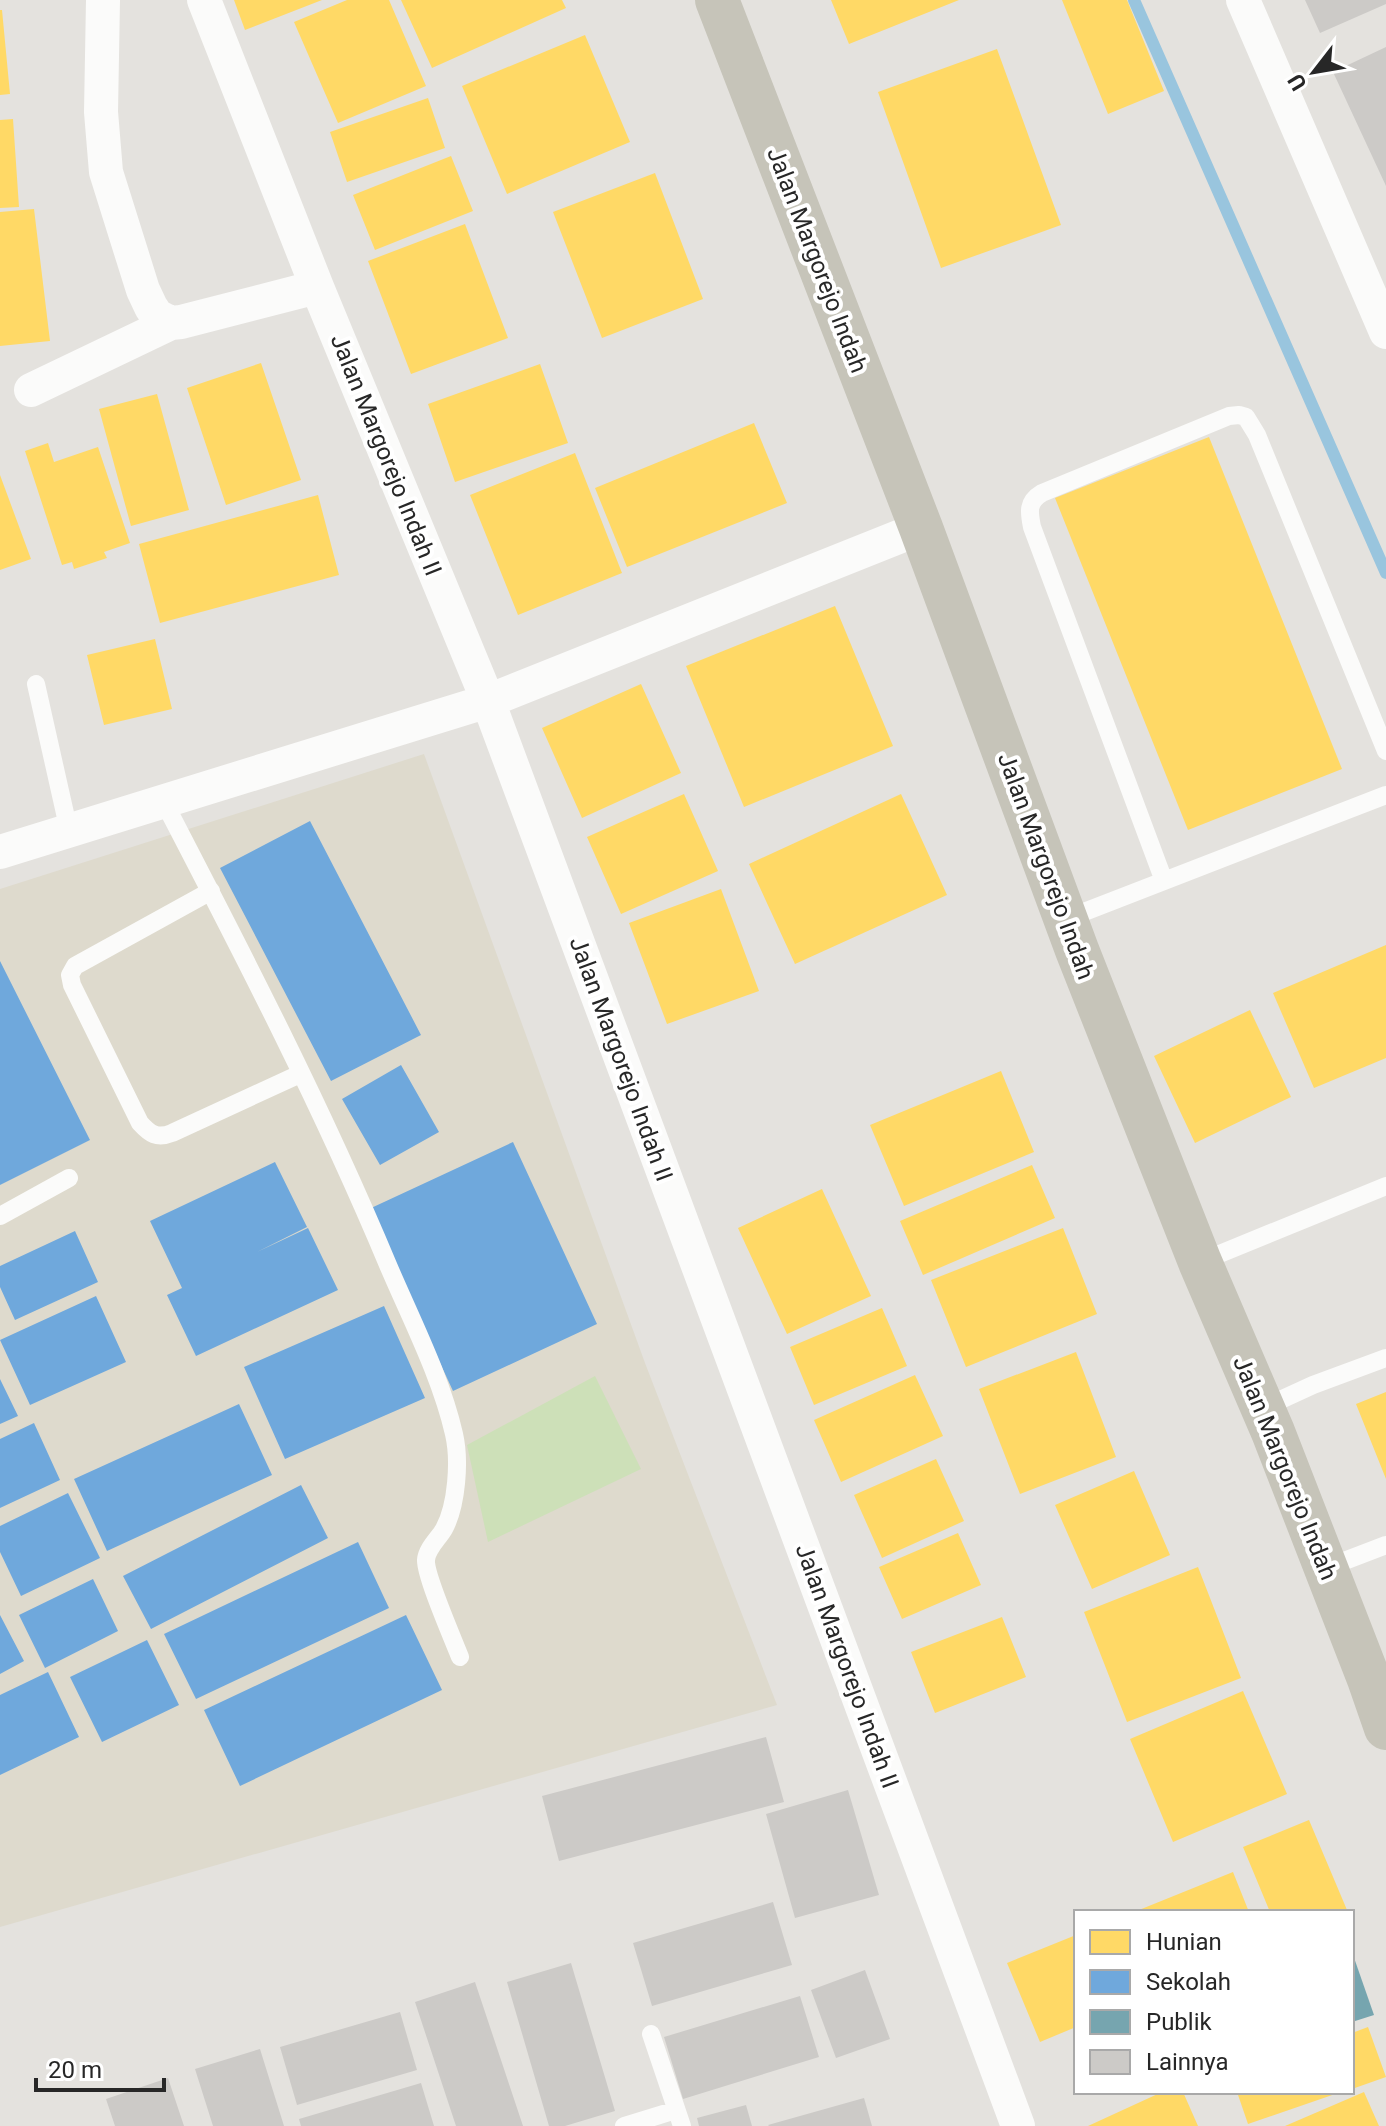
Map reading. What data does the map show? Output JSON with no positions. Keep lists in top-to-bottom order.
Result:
{
  "streets": {
    "main road": ["Jalan Margorejo Indah"],
    "street": ["Jalan Margorejo Indah II"]
  },
  "legend": [
    "Hunian",
    "Sekolah",
    "Publik",
    "Lainnya"
  ],
  "scale_bar": "20 m",
  "north": "bottom left"
}
